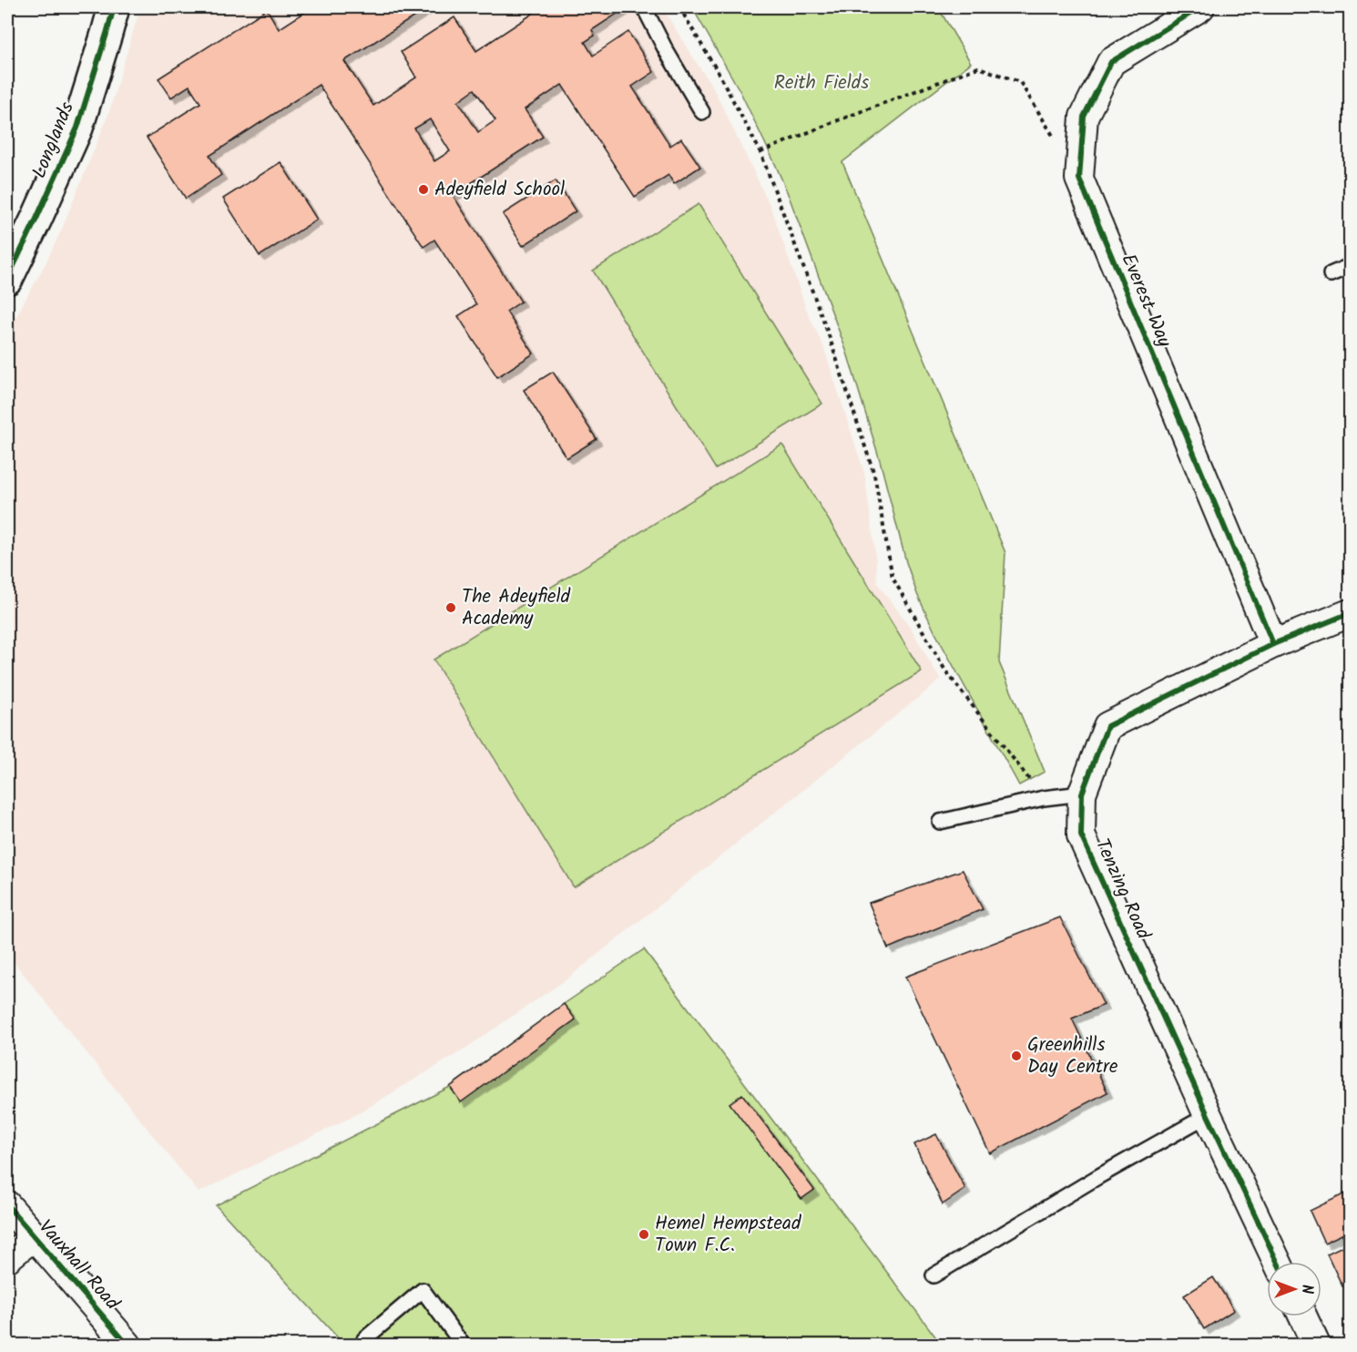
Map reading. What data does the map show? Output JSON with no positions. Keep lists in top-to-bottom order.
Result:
{
  "streets": {
    "street": [
      "Longlands",
      "Everest Way",
      "Tenzing Road",
      "Vauxhall Road"
    ]
  },
  "crossings": [
    ["Everest Way", "Tenzing Road"]
  ],
  "parks": ["Reith Fields"],
  "places": [
    "Adeyfield School",
    "The Adeyfield Academy",
    "Greenhills Day Centre",
    "Hemel Hempstead Town F.C."
  ],
  "north": "right"
}
